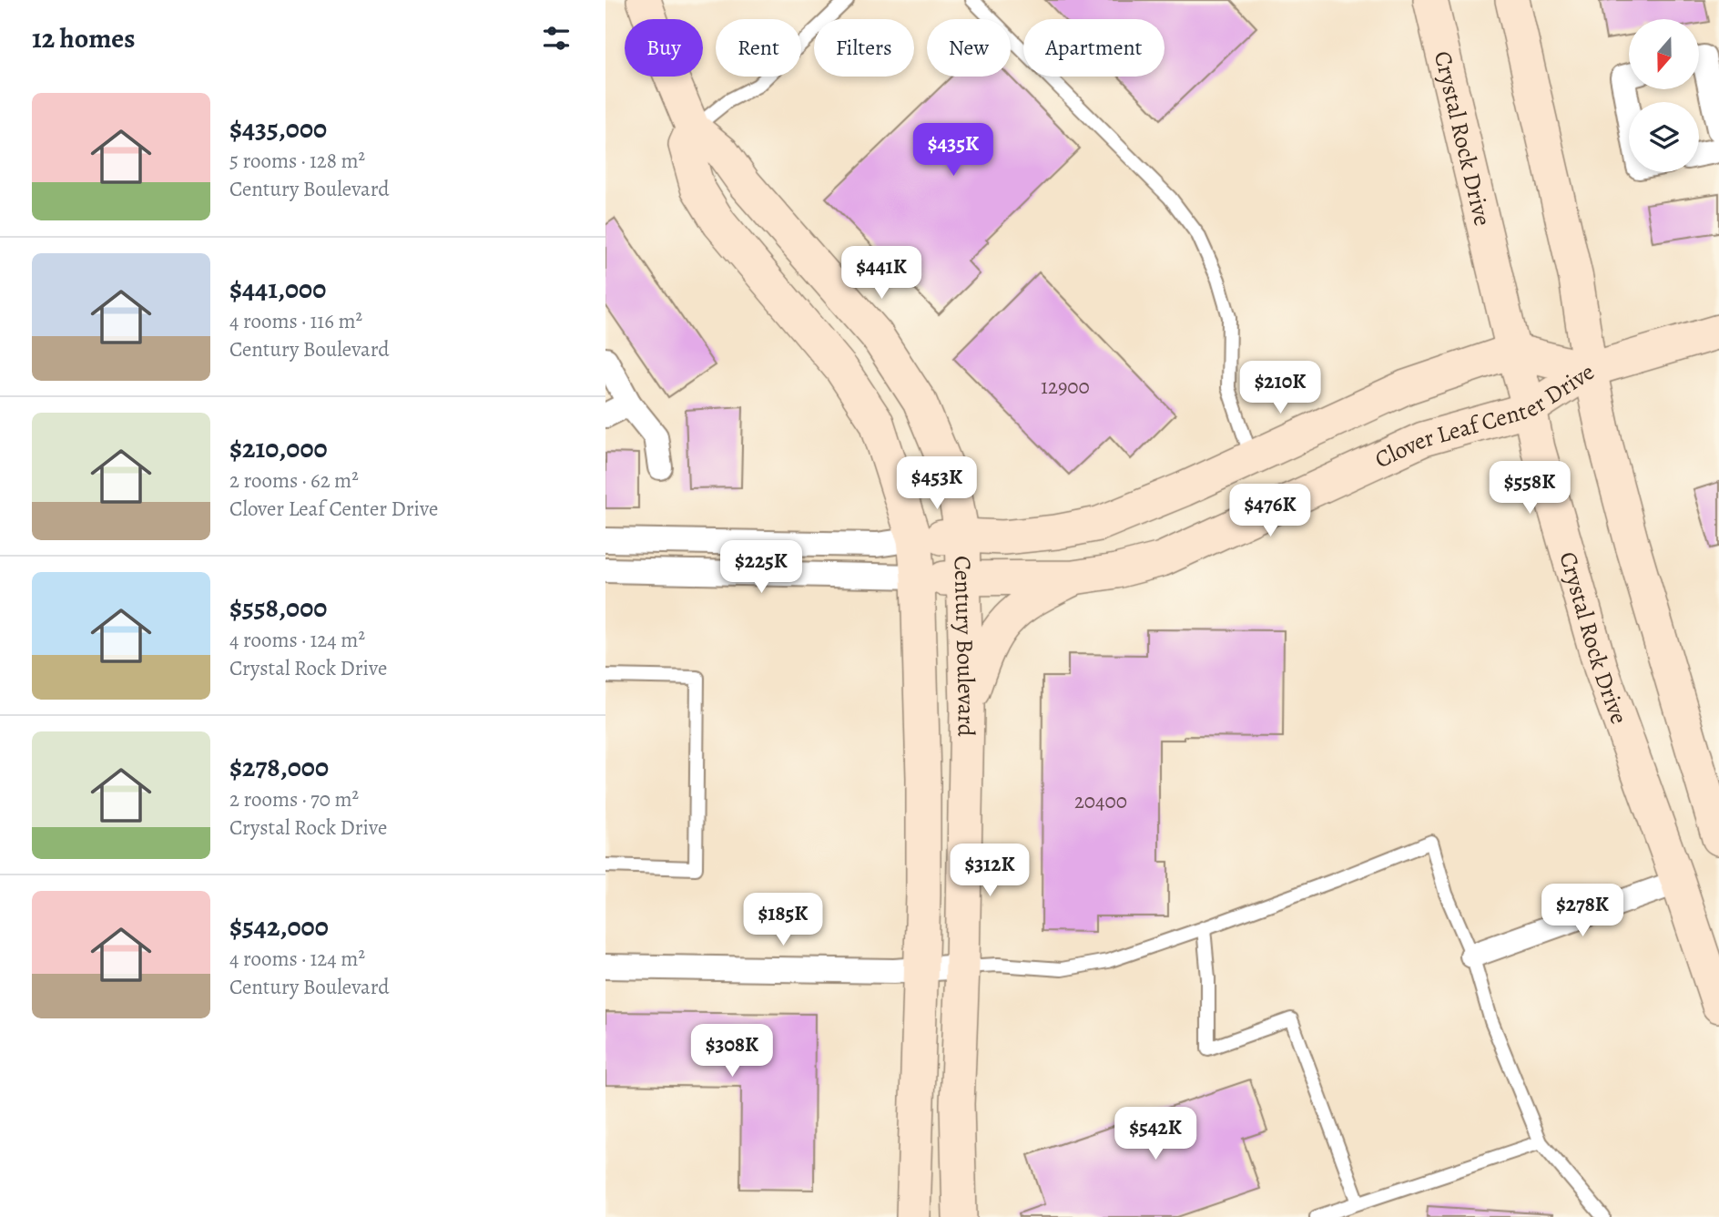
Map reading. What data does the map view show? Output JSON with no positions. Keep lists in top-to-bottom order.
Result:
{
  "streets": {
    "street": ["Crystal Rock Drive", "Clover Leaf Center Drive", "Century Boulevard"]
  },
  "crossings": [
    ["Crystal Rock Drive", "Clover Leaf Center Drive"],
    ["Clover Leaf Center Drive", "Century Boulevard"]
  ],
  "house_numbers": ["12900", "20400"],
  "north": "bottom",
  "page": {
    "heading": "12 homes",
    "chip": [
      "Buy",
      "Rent",
      "Filters",
      "New",
      "Apartment"
    ],
    "list": [
      {
        "name": "$435,000",
        "note": "5 rooms · 128 m² · Century Boulevard"
      },
      {
        "name": "$441,000",
        "note": "4 rooms · 116 m² · Century Boulevard"
      },
      {
        "name": "$210,000",
        "note": "2 rooms · 62 m² · Clover Leaf Center Drive"
      },
      {
        "name": "$558,000",
        "note": "4 rooms · 124 m² · Crystal Rock Drive"
      },
      {
        "name": "$278,000",
        "note": "2 rooms · 70 m² · Crystal Rock Drive"
      },
      {
        "name": "$542,000",
        "note": "4 rooms · 124 m² · Century Boulevard"
      }
    ],
    "price": [
      "$435K",
      "$441K",
      "$210K",
      "$453K",
      "$558K",
      "$476K",
      "$225K",
      "$312K",
      "$278K",
      "$185K",
      "$308K",
      "$542K"
    ]
  }
}
